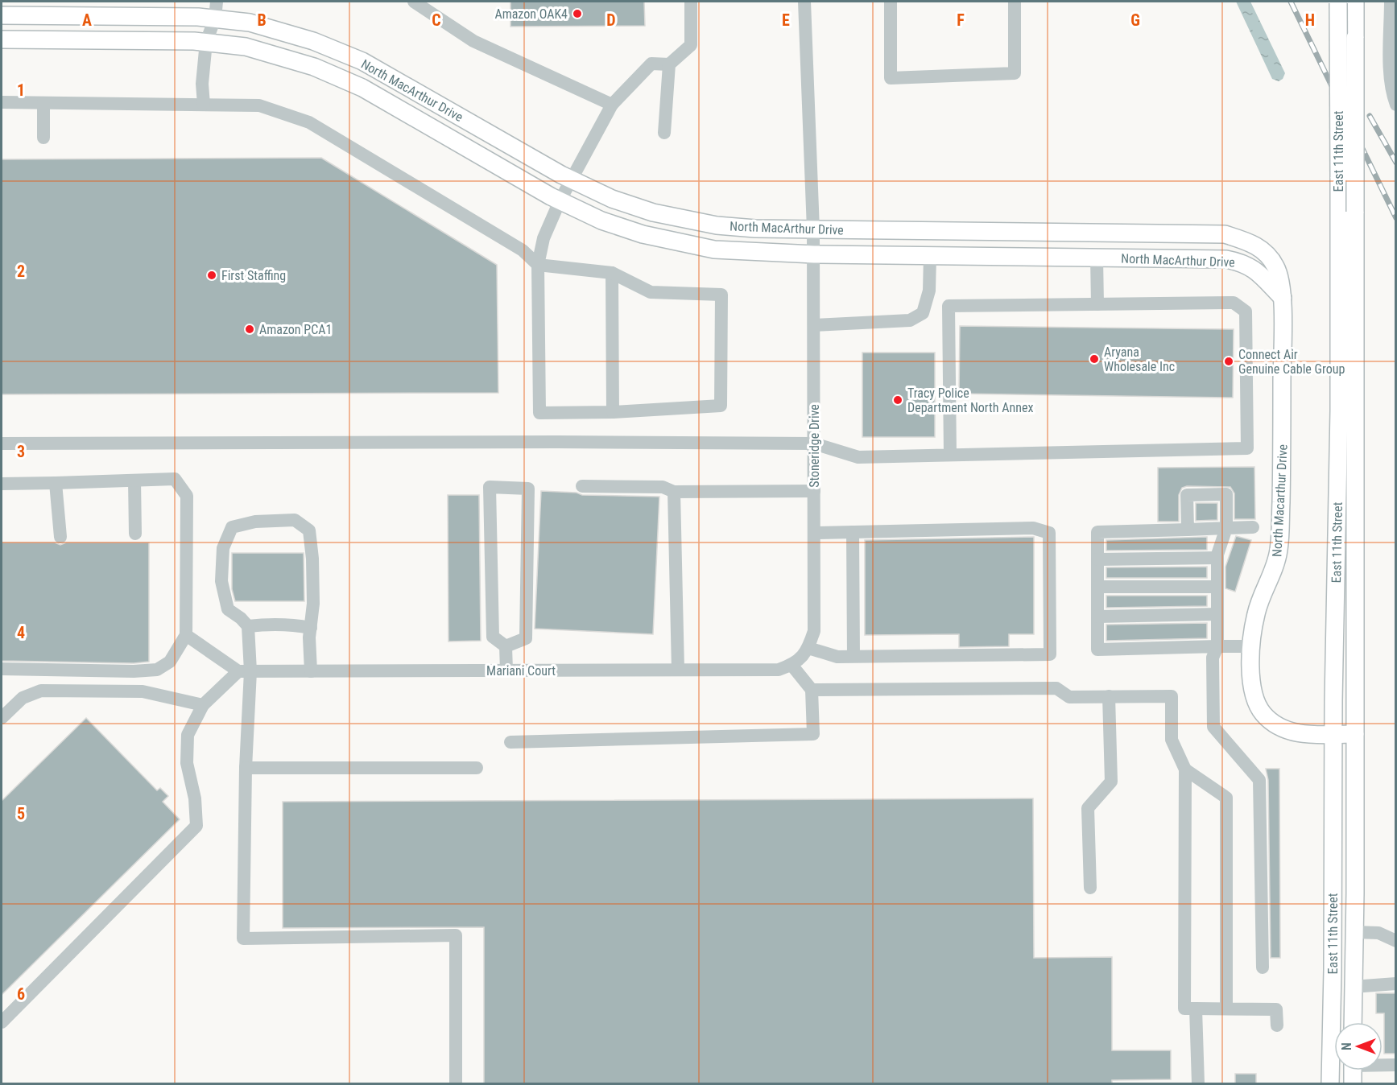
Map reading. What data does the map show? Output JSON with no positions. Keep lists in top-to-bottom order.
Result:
{
  "streets": {
    "main road": ["North MacArthur Drive", "East 11th Street", "North Macarthur Drive"],
    "street": ["Stoneridge Drive", "Mariani Court"]
  },
  "crossings": [
    ["North MacArthur Drive", "Stoneridge Drive"],
    ["North MacArthur Drive", "North Macarthur Drive"],
    ["East 11th Street", "North Macarthur Drive"],
    ["Stoneridge Drive", "Mariani Court"]
  ],
  "places": [
    "Amazon OAK4",
    "First Staffing",
    "Amazon PCA1",
    "Aryana Wholesale Inc",
    "Connect Air Genuine Cable Group",
    "Tracy Police Department North Annex"
  ],
  "north": "left",
  "grid": {
    "columns": [
      "A",
      "B",
      "C",
      "D",
      "E",
      "F",
      "G",
      "H"
    ],
    "rows": [
      "1",
      "2",
      "3",
      "4",
      "5",
      "6"
    ]
  }
}
